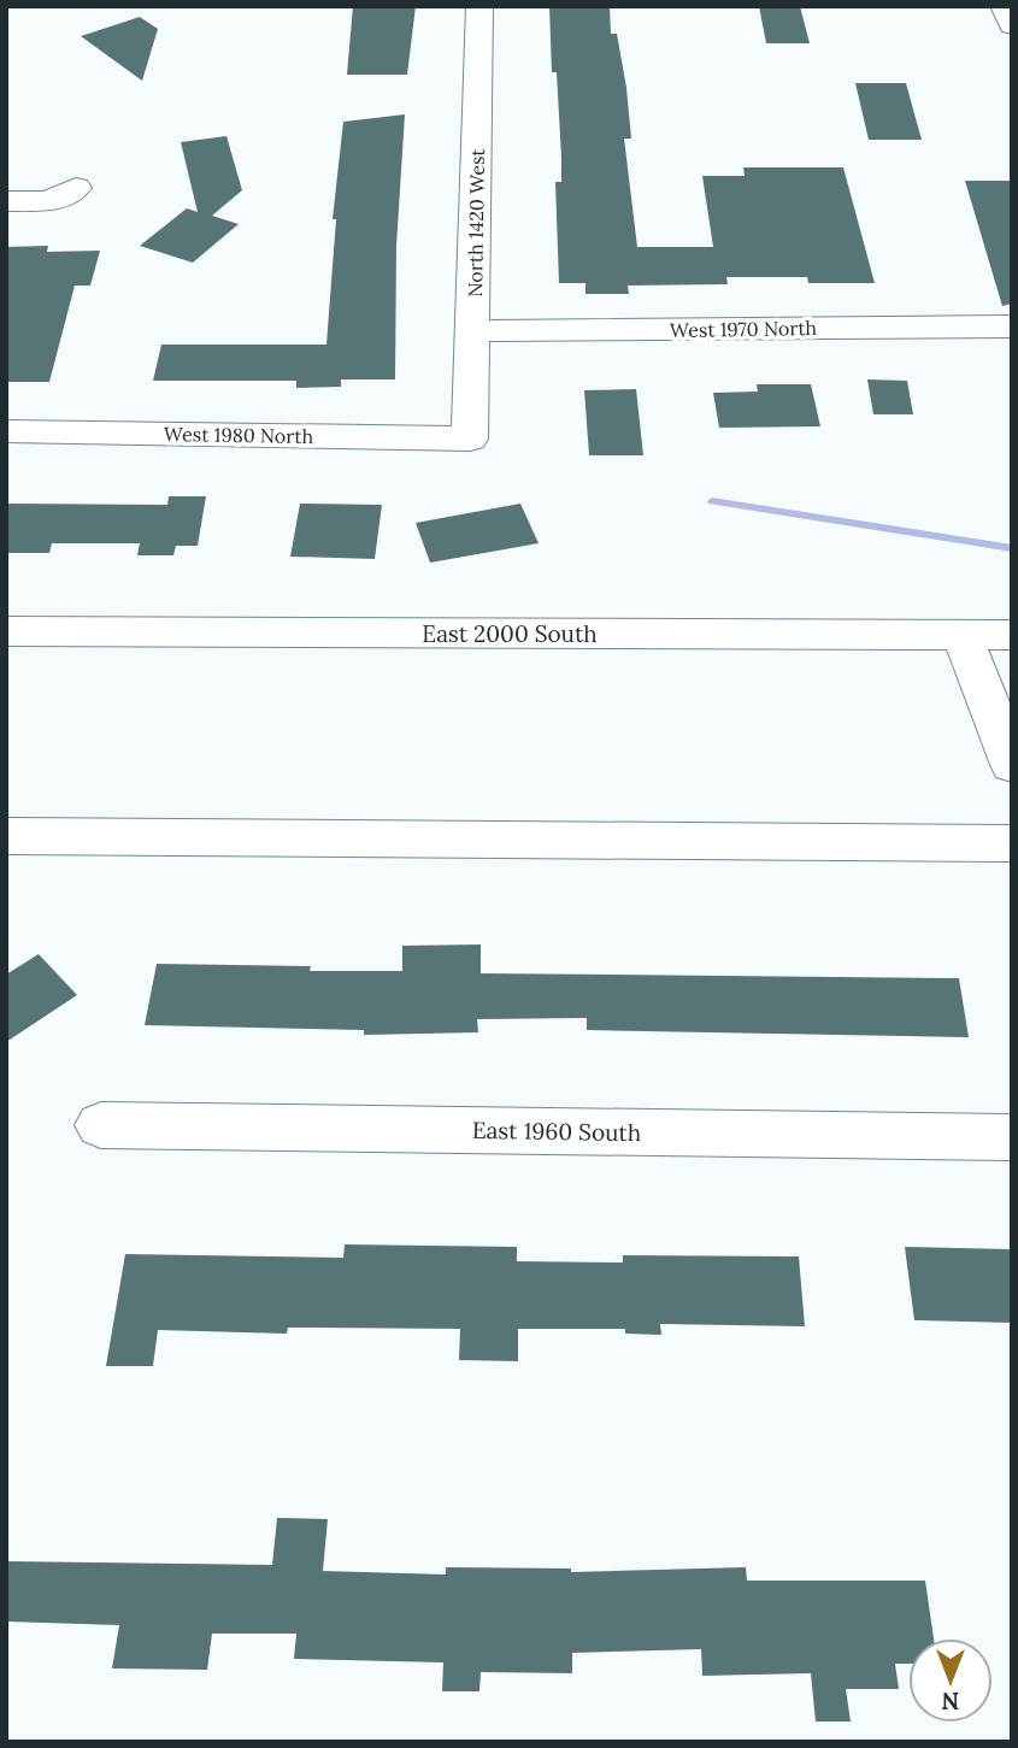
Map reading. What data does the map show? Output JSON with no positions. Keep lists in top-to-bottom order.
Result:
{
  "streets": {
    "street": [
      "North 1420 West",
      "West 1970 North",
      "West 1980 North",
      "East 2000 South",
      "East 1960 South"
    ]
  },
  "crossings": [
    ["North 1420 West", "West 1970 North"],
    ["North 1420 West", "West 1980 North"]
  ],
  "north": "bottom"
}
